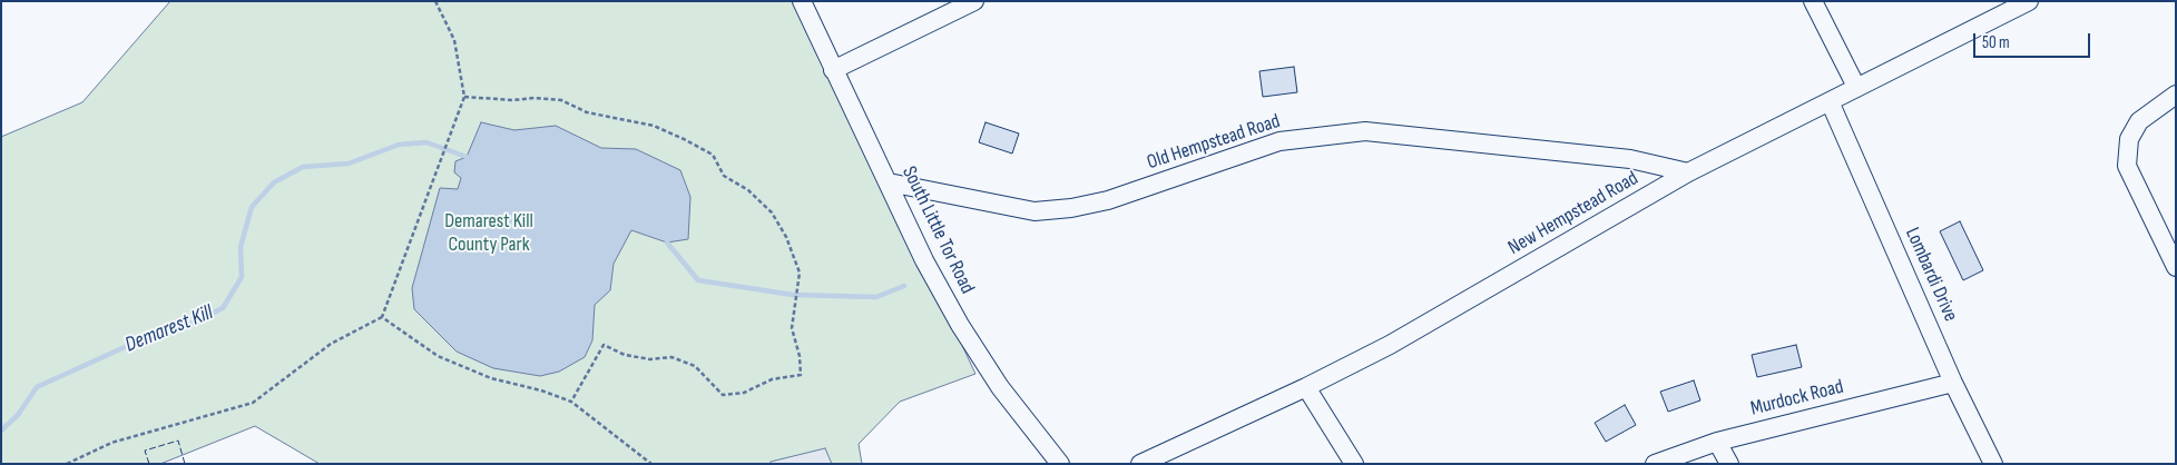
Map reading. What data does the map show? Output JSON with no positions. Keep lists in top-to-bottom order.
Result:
{
  "streets": {
    "street": [
      "Old Hempstead Road",
      "New Hempstead Road",
      "South Little Tor Road",
      "Lombardi Drive",
      "Murdock Road"
    ]
  },
  "crossings": [
    ["Old Hempstead Road", "New Hempstead Road"],
    ["Old Hempstead Road", "South Little Tor Road"],
    ["New Hempstead Road", "Lombardi Drive"],
    ["Lombardi Drive", "Murdock Road"]
  ],
  "water": ["Demarest Kill"],
  "parks": ["Demarest Kill County Park"],
  "scale_bar": "50 m"
}
